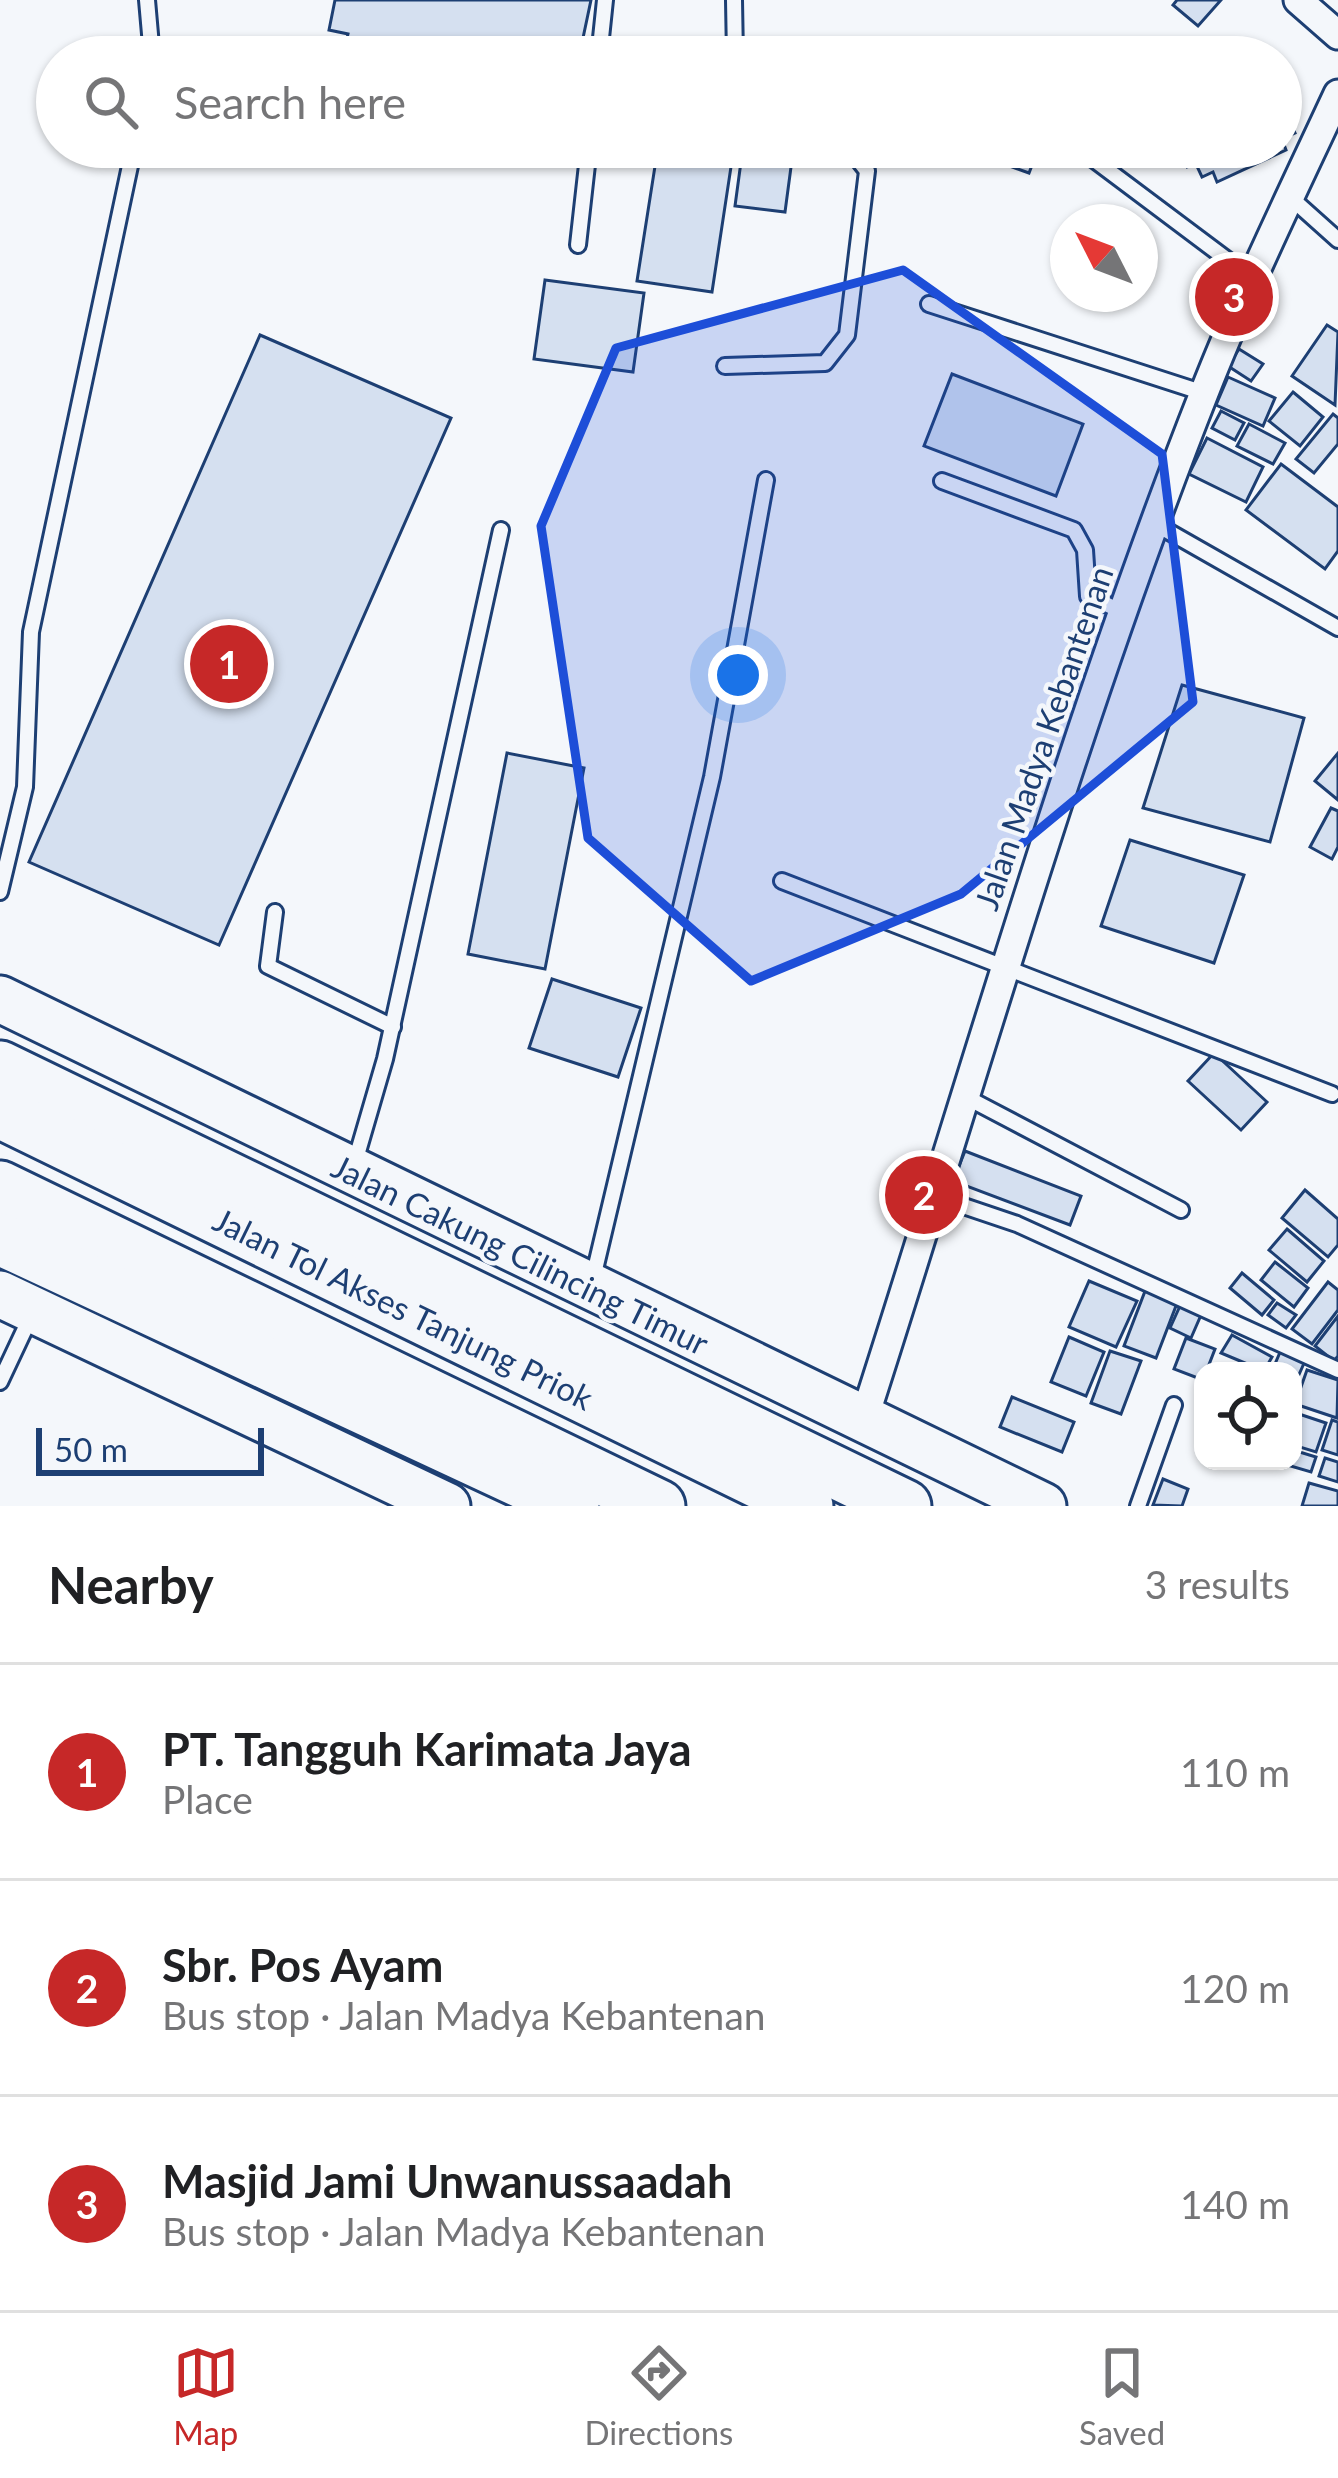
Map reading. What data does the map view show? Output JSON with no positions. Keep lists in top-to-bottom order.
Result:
{
  "streets": {
    "highway": ["Jalan Cakung Cilincing Timur", "Jalan Tol Akses Tanjung Priok"],
    "street": ["Jalan Madya Kebantenan"]
  },
  "crossings": [
    ["Jalan Madya Kebantenan", "Jalan Cakung Cilincing Timur"]
  ],
  "scale_bar": "50 m",
  "north": "top left",
  "page": {
    "search": "Search here",
    "pins": ["3", "1", "2"],
    "scale": "50 m",
    "heading": ["Nearby", "3 results"],
    "list": [
      {
        "mark": "1",
        "name": "PT. Tangguh Karimata Jaya",
        "note": "Place",
        "value": "110 m"
      },
      {
        "mark": "2",
        "name": "Sbr. Pos Ayam",
        "note": "Bus stop · Jalan Madya Kebantenan",
        "value": "120 m"
      },
      {
        "mark": "3",
        "name": "Masjid Jami Unwanussaadah",
        "note": "Bus stop · Jalan Madya Kebantenan",
        "value": "140 m"
      }
    ],
    "nav": ["Map", "Directions", "Saved"]
  }
}
